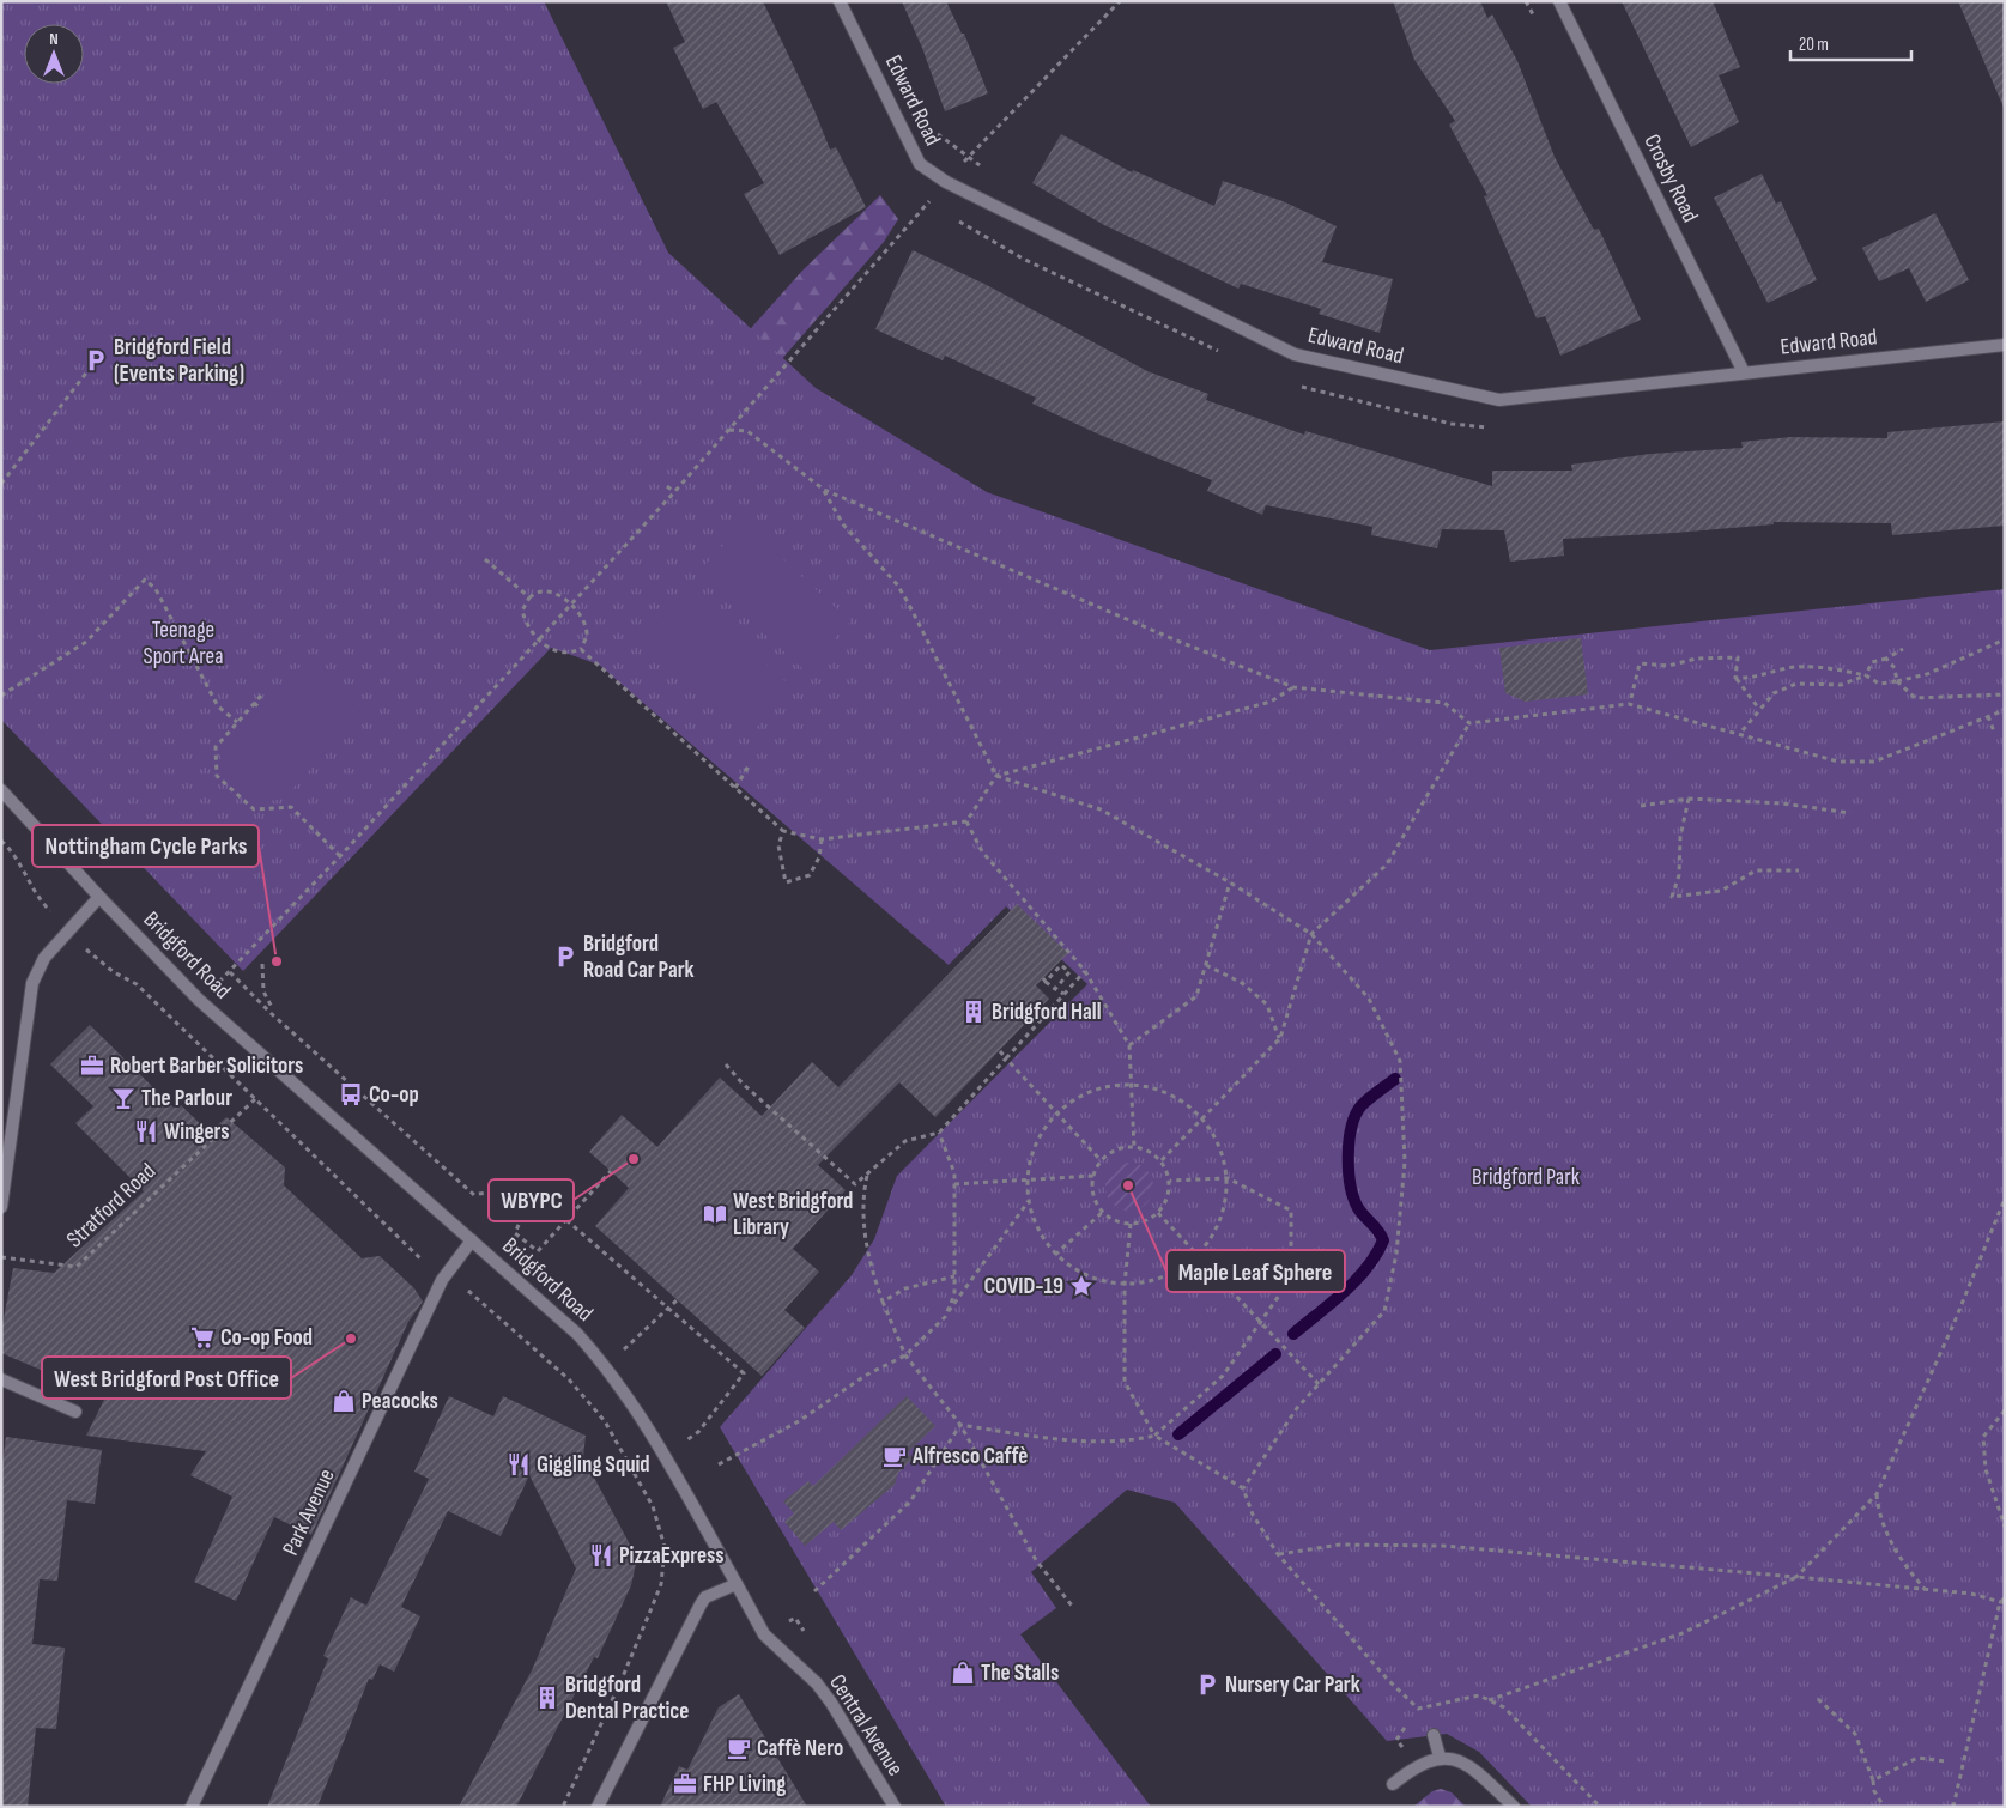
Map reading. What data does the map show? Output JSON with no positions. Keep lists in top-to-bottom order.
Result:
{
  "streets": {
    "street": [
      "Edward Road",
      "Crosby Road",
      "Bridgford Road",
      "Park Avenue",
      "Central Avenue"
    ],
    "path": ["Stratford Road"]
  },
  "crossings": [
    ["Edward Road", "Crosby Road"],
    ["Bridgford Road", "Park Avenue"],
    ["Bridgford Road", "Central Avenue"]
  ],
  "parks": ["Teenage Sport Area", "Bridgford Park"],
  "places": {
    "parking": ["Bridgford Field (Events Parking)", "Bridgford Road Car Park", "Nursery Car Park"],
    "other": [
      "Nottingham Cycle Parks",
      "WBYPC",
      "Maple Leaf Sphere",
      "West Bridgford Post Office"
    ],
    "building": ["Bridgford Hall", "Bridgford Dental Practice"],
    "office": ["Robert Barber Solicitors", "FHP Living"],
    "bus stop": ["Co-op"],
    "bar": ["The Parlour"],
    "restaurant": ["Wingers", "Giggling Squid", "PizzaExpress"],
    "library": ["West Bridgford Library"],
    "place": ["COVID-19"],
    "supermarket": ["Co-op Food"],
    "shop": ["Peacocks", "The Stalls"],
    "cafe": ["Alfresco Caffè", "Caffè Nero"]
  },
  "scale_bar": "20 m",
  "north": "top"
}
